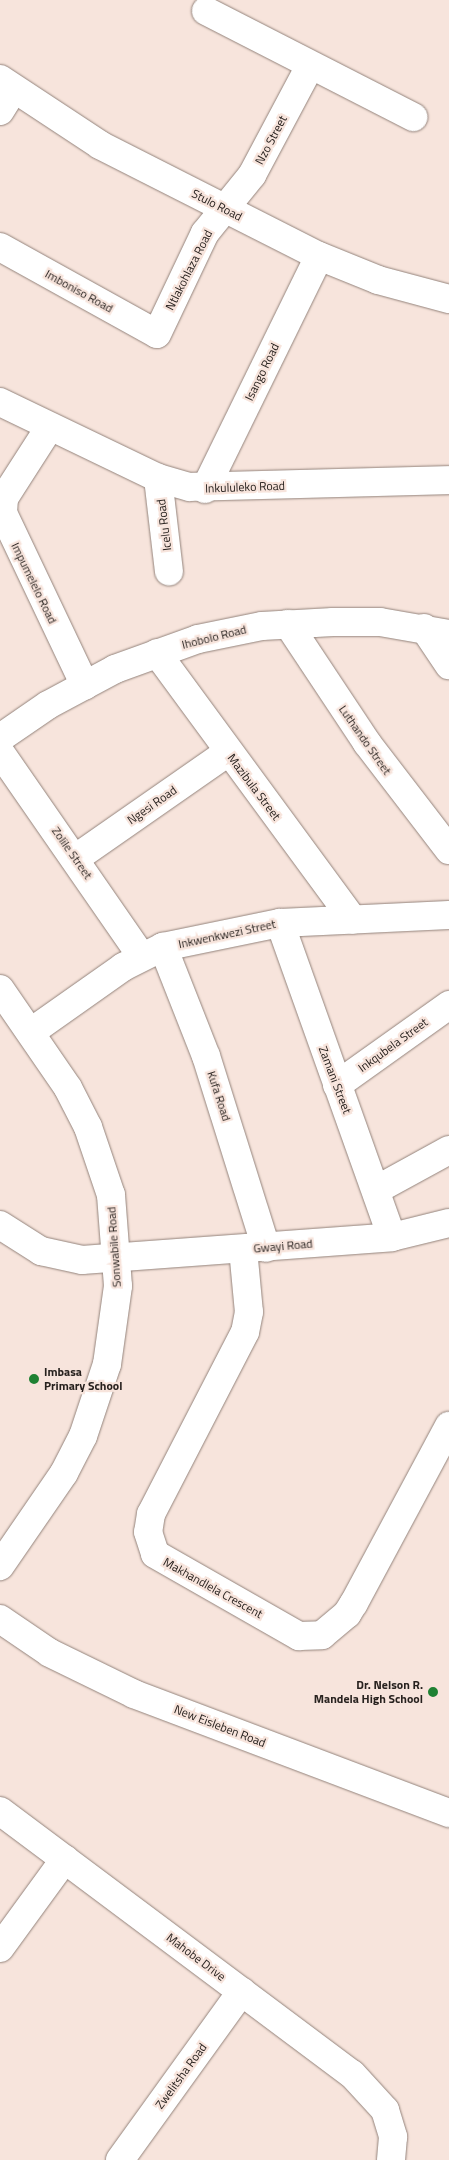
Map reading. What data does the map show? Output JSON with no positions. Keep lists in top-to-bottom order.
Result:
{
  "streets": {
    "street": [
      "Nzo Street",
      "Stulo Road",
      "Ntlakohlaza Road",
      "Imboniso Road",
      "Isango Road",
      "Inkululeko Road",
      "Icelu Road",
      "Impumelelo Road",
      "Ihobolo Road",
      "Luthando Street",
      "Mazibula Street",
      "Ngesi Road",
      "Zolile Street",
      "Inkwenkwezi Street",
      "Inkqubela Street",
      "Zamani Street",
      "Kufa Road",
      "Gwayi Road",
      "Sonwabile Road",
      "Makhandlela Crescent",
      "New Eisleben Road",
      "Mahobe Drive",
      "Zwelitsha Road"
    ]
  },
  "crossings": [
    ["Nzo Street", "Stulo Road"],
    ["Nzo Street", "Ntlakohlaza Road"],
    ["Stulo Road", "Ntlakohlaza Road"],
    ["Stulo Road", "Isango Road"],
    ["Ntlakohlaza Road", "Imboniso Road"],
    ["Isango Road", "Inkululeko Road"],
    ["Inkululeko Road", "Icelu Road"],
    ["Inkululeko Road", "Impumelelo Road"],
    ["Impumelelo Road", "Ihobolo Road"],
    ["Ihobolo Road", "Luthando Street"],
    ["Ihobolo Road", "Mazibula Street"],
    ["Mazibula Street", "Ngesi Road"],
    ["Mazibula Street", "Inkwenkwezi Street"],
    ["Ngesi Road", "Zolile Street"],
    ["Zolile Street", "Inkwenkwezi Street"],
    ["Zolile Street", "Kufa Road"],
    ["Inkwenkwezi Street", "Zamani Street"],
    ["Inkwenkwezi Street", "Kufa Road"],
    ["Inkwenkwezi Street", "Sonwabile Road"],
    ["Inkqubela Street", "Zamani Street"],
    ["Zamani Street", "Gwayi Road"],
    ["Kufa Road", "Gwayi Road"],
    ["Kufa Road", "Makhandlela Crescent"],
    ["Gwayi Road", "Sonwabile Road"],
    ["Gwayi Road", "Makhandlela Crescent"],
    ["Mahobe Drive", "Zwelitsha Road"]
  ],
  "places": ["Imbasa Primary School", "Dr. Nelson R. Mandela High School"]
}
